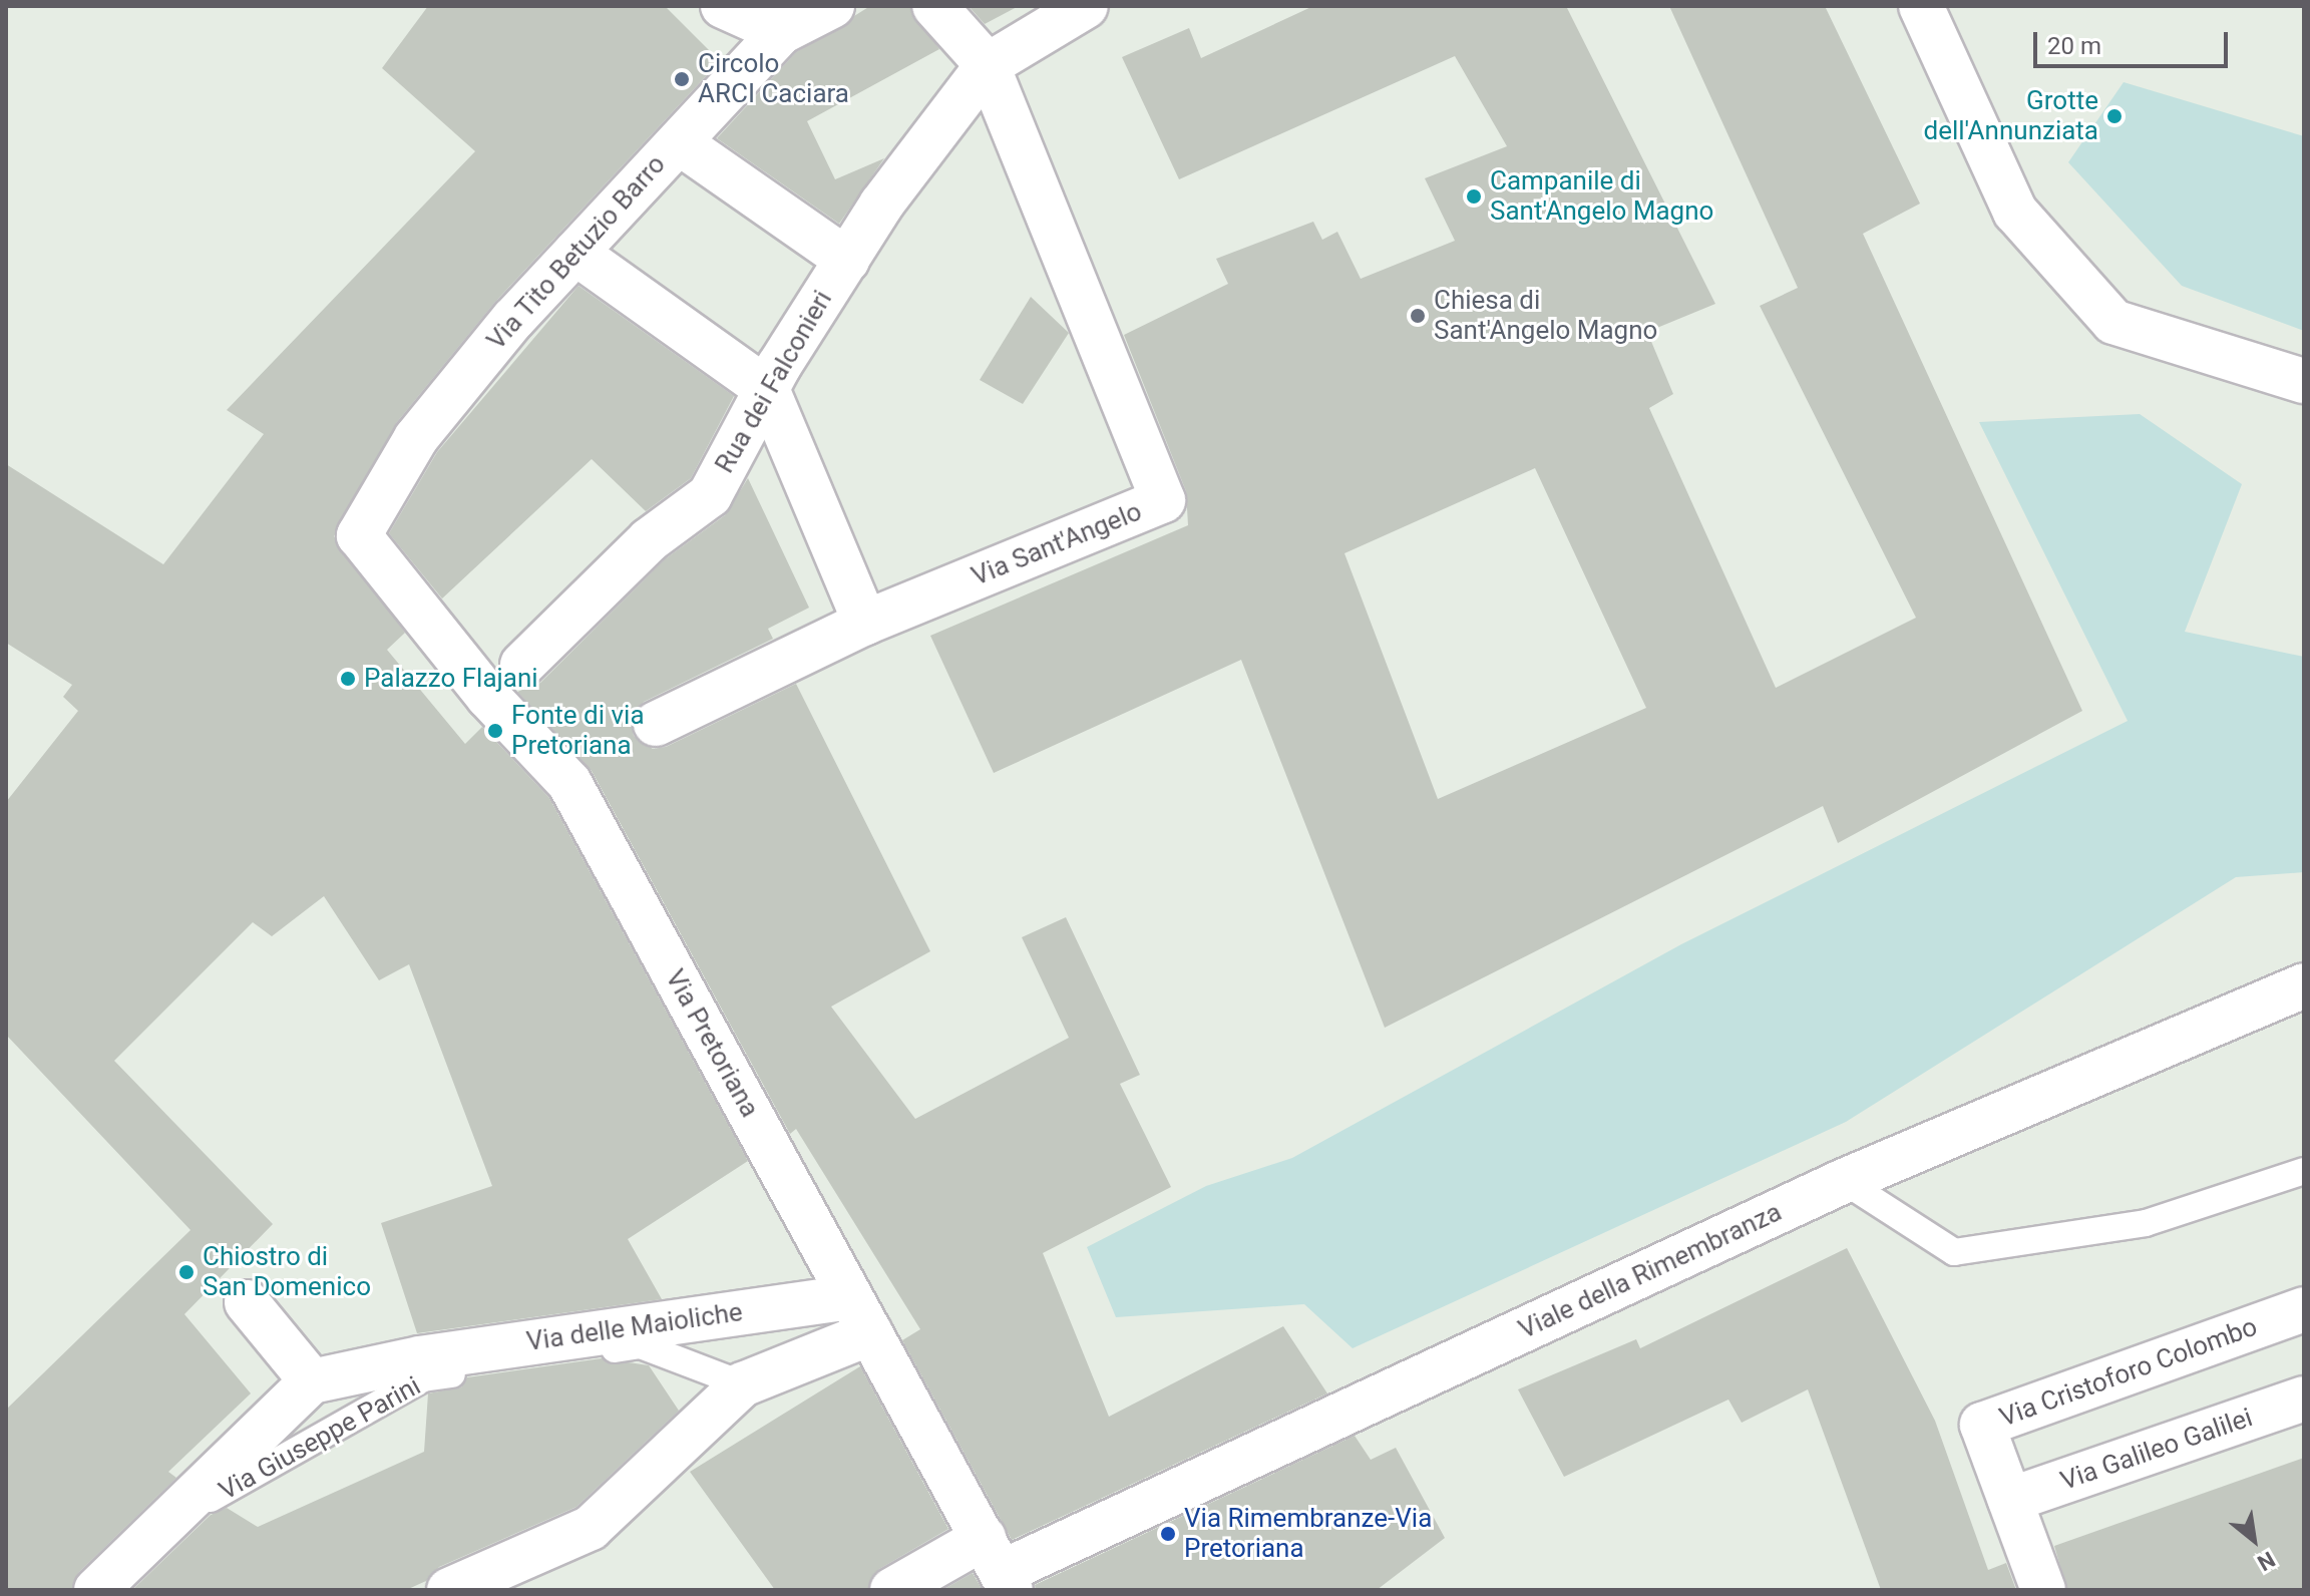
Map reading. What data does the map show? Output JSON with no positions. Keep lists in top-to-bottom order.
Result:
{
  "streets": {
    "street": [
      "Via Tito Betuzio Barro",
      "Rua dei Falconieri",
      "Via Sant'Angelo",
      "Via Pretoriana",
      "Viale della Rimembranza",
      "Via delle Maioliche",
      "Via Cristoforo Colombo",
      "Via Galileo Galilei"
    ],
    "lane": ["Via Giuseppe Parini"]
  },
  "crossings": [
    ["Via Tito Betuzio Barro", "Via Pretoriana"],
    ["Rua dei Falconieri", "Via Sant'Angelo"],
    ["Via Pretoriana", "Viale della Rimembranza"],
    ["Via Pretoriana", "Via delle Maioliche"],
    ["Via Cristoforo Colombo", "Via Galileo Galilei"]
  ],
  "places": [
    "Circolo ARCI Caciara",
    "Grotte dell'Annunziata",
    "Campanile di Sant'Angelo Magno",
    "Chiesa di Sant'Angelo Magno",
    "Palazzo Flajani",
    "Fonte di via Pretoriana",
    "Chiostro di San Domenico",
    "Via Rimembranze-Via Pretoriana"
  ],
  "scale_bar": "20 m",
  "north": "bottom right"
}
